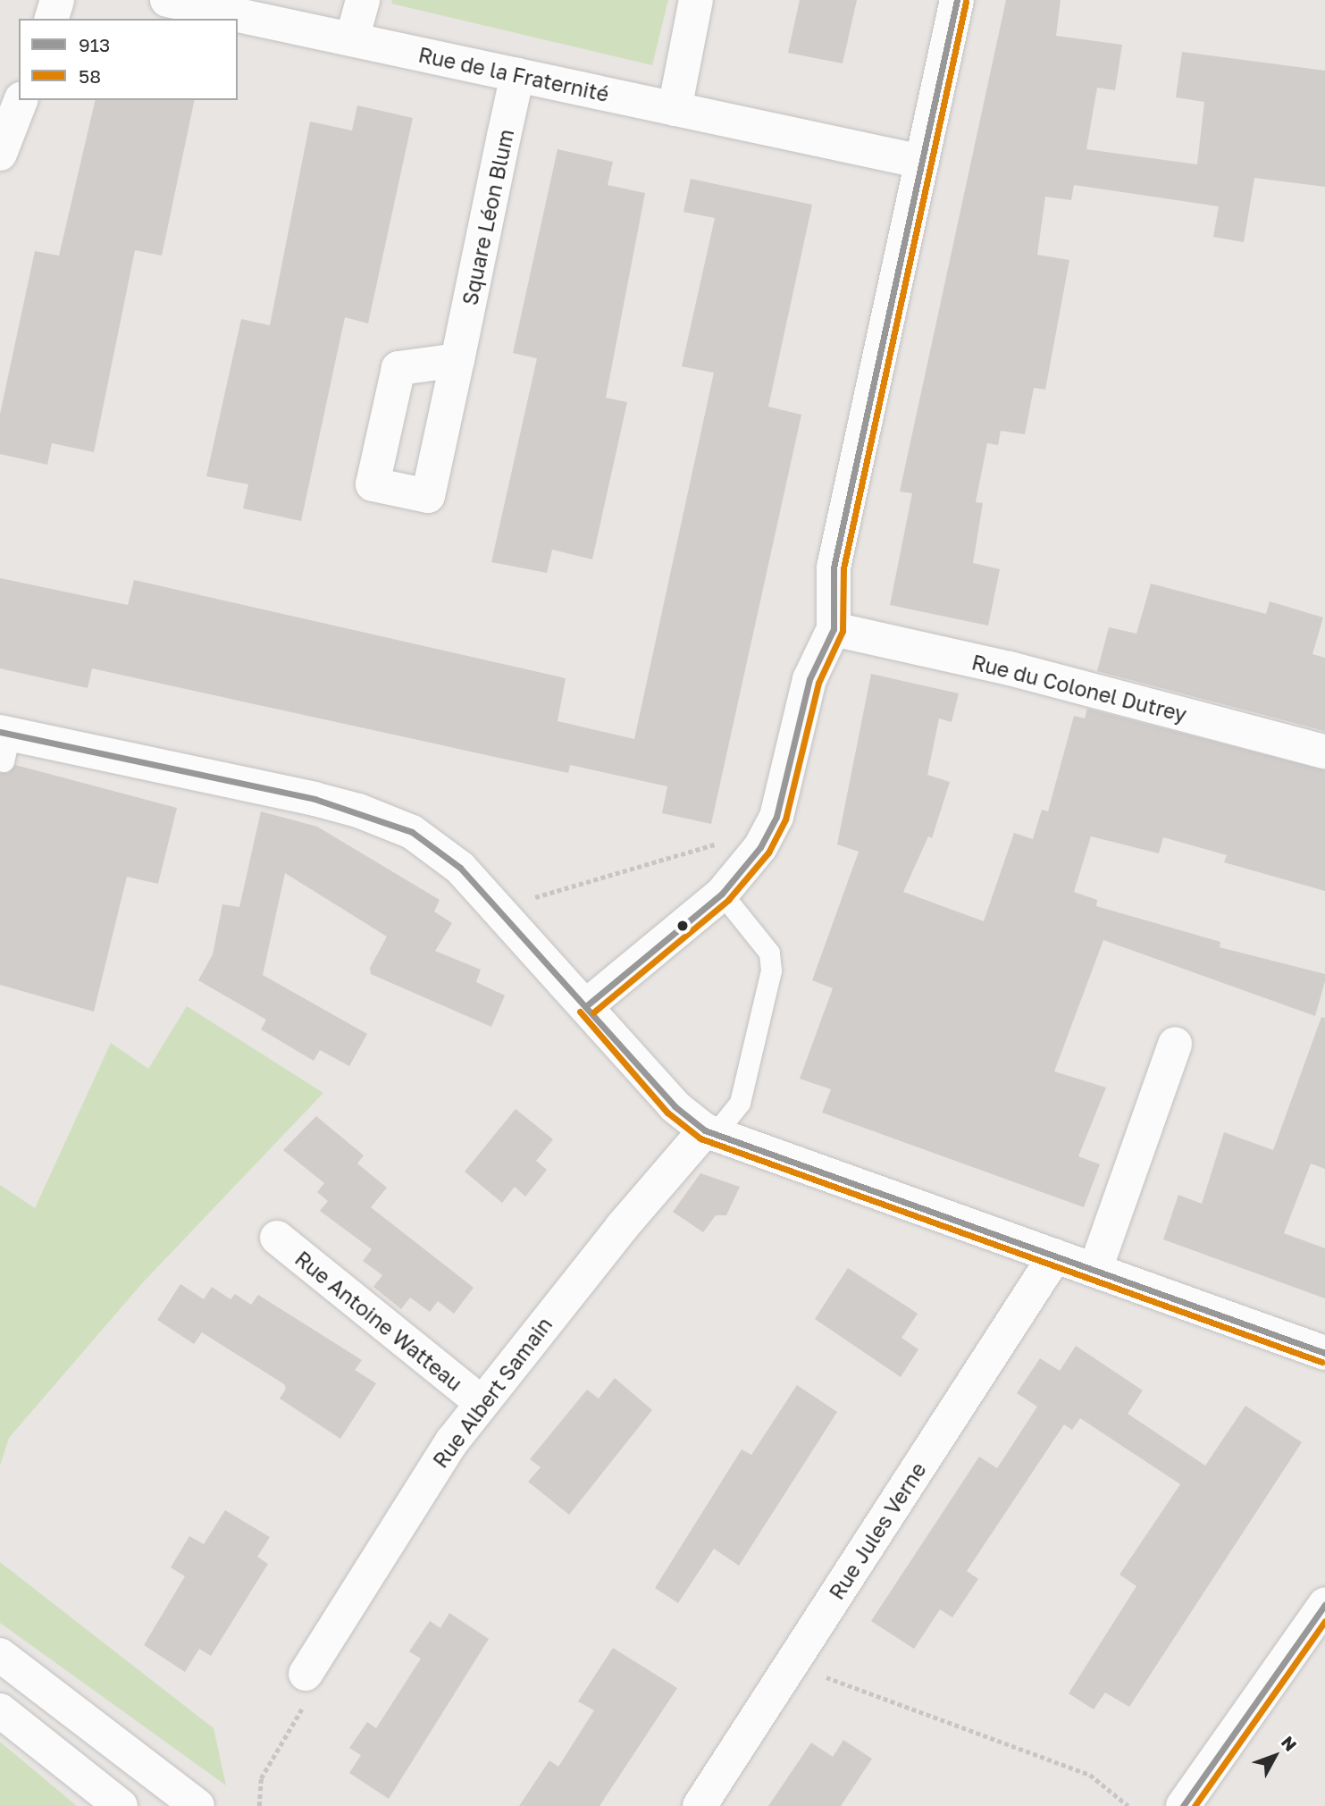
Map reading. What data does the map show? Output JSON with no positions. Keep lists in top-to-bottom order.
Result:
{
  "streets": {
    "street": [
      "Rue de la Fraternité",
      "Square Léon Blum",
      "Rue du Colonel Dutrey",
      "Rue Antoine Watteau",
      "Rue Albert Samain",
      "Rue Jules Verne"
    ]
  },
  "crossings": [
    ["Rue de la Fraternité", "Square Léon Blum"],
    ["Rue Antoine Watteau", "Rue Albert Samain"]
  ],
  "lines": ["transit line 913", "transit line 58"],
  "legend": ["913", "58"],
  "north": "top right"
}
